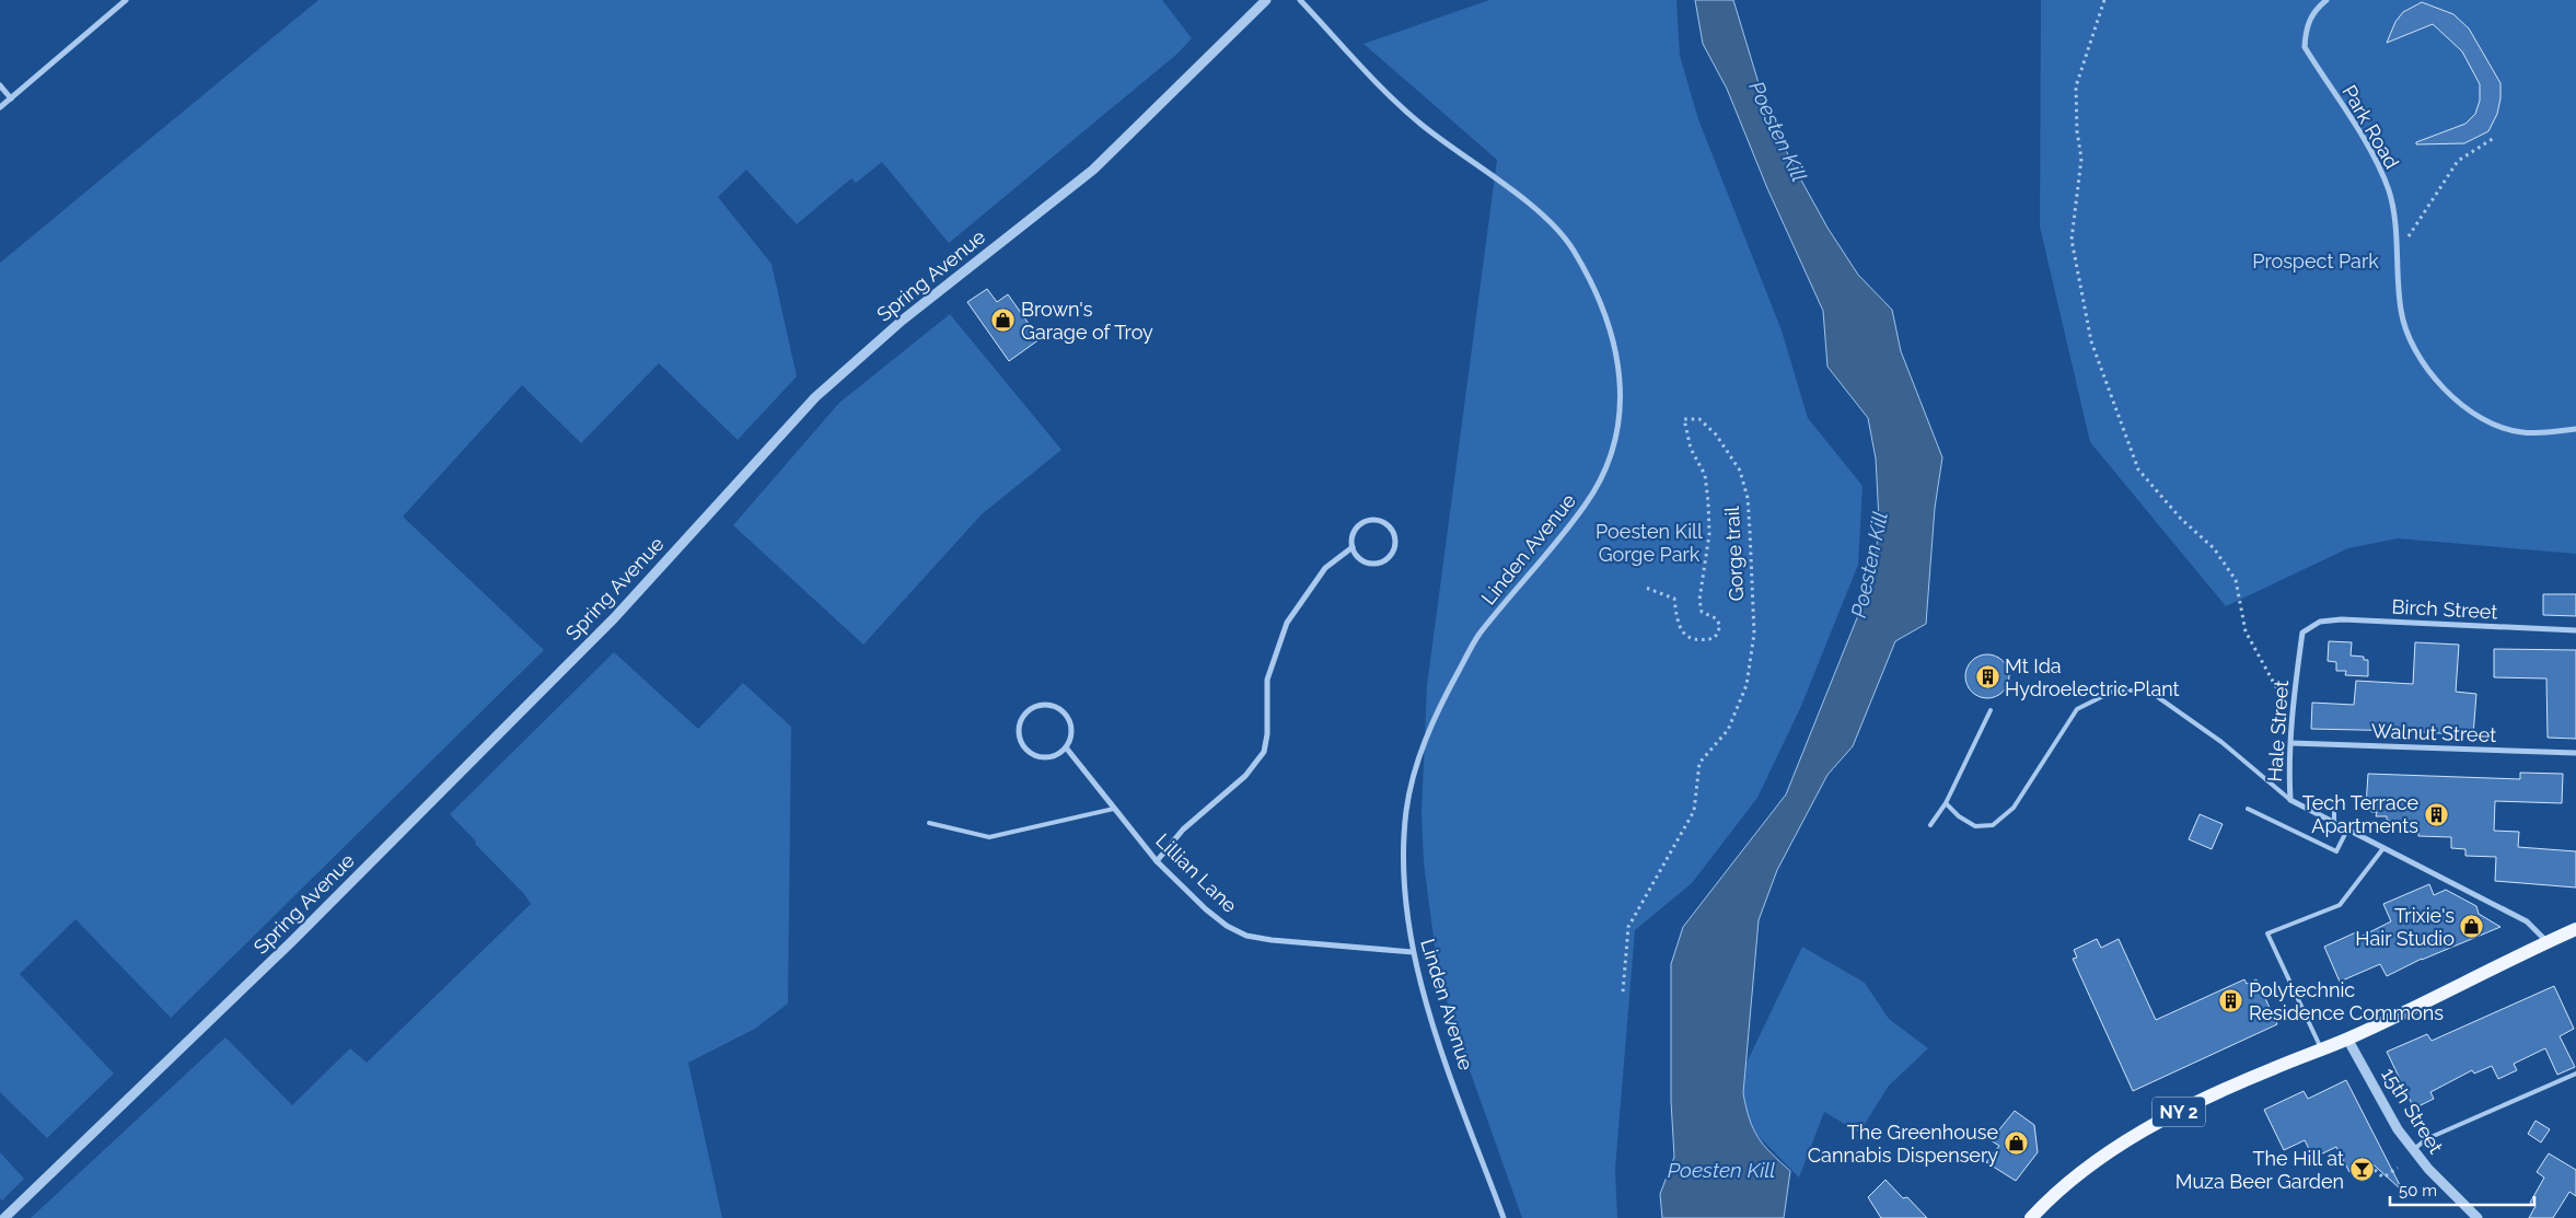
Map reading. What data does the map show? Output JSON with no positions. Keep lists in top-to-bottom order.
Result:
{
  "streets": {
    "main road": ["NY 2"],
    "street": [
      "Park Road",
      "Spring Avenue",
      "Linden Avenue",
      "Birch Street",
      "Hale Street",
      "Walnut Street",
      "Lillian Lane",
      "15th Street"
    ],
    "path": ["Gorge trail"]
  },
  "crossings": [
    ["Linden Avenue", "Lillian Lane"],
    ["Birch Street", "Hale Street"],
    ["Hale Street", "Walnut Street"],
    ["Hale Street", "NY 2"],
    ["15th Street", "NY 2"]
  ],
  "water": ["Poesten Kill"],
  "parks": ["Prospect Park", "Poesten Kill Gorge Park"],
  "places": {
    "shop": ["Brown's Garage of Troy", "Trixie's Hair Studio", "The Greenhouse Cannabis Dispensery"],
    "building": ["Mt Ida Hydroelectric Plant", "Tech Terrace Apartments", "Polytechnic Residence Commons"],
    "bar": ["The Hill at Muza Beer Garden"]
  },
  "scale_bar": "50 m"
}
